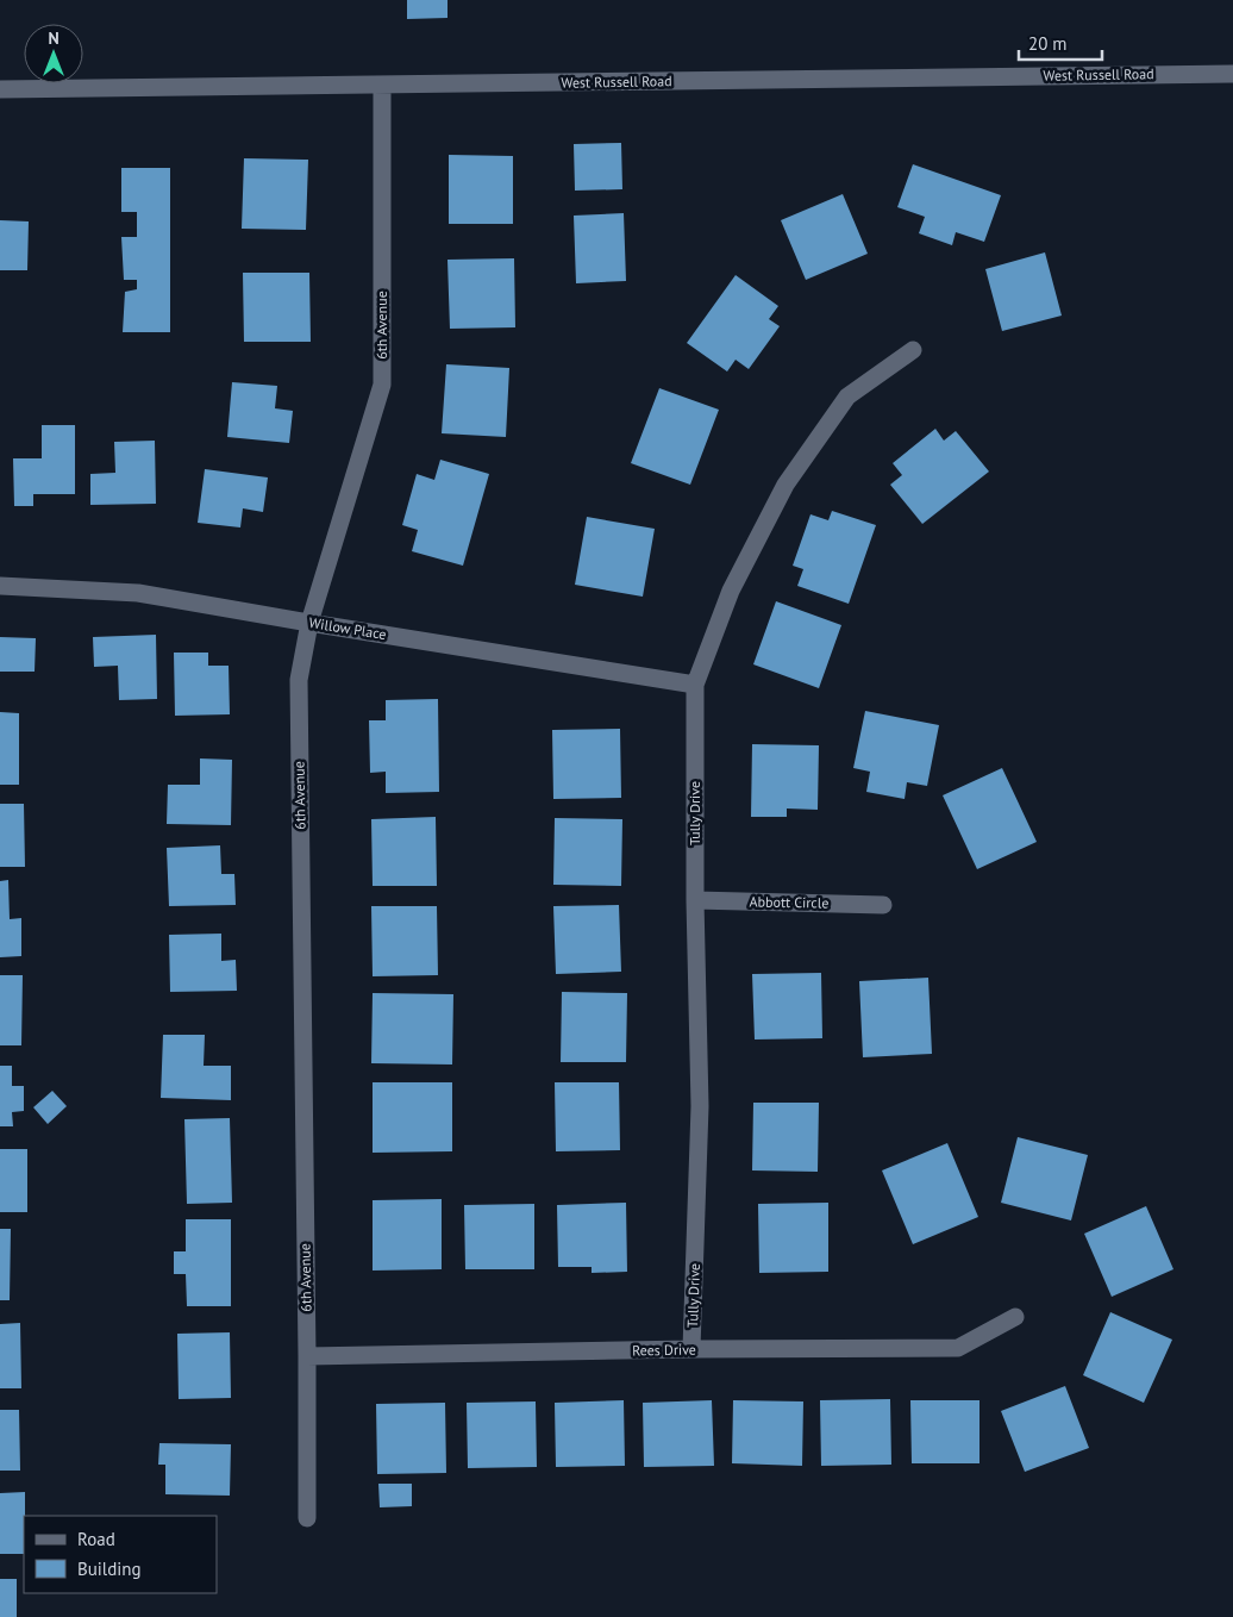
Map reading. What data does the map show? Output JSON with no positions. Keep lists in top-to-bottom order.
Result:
{
  "streets": {
    "street": [
      "West Russell Road",
      "6th Avenue",
      "Willow Place",
      "Tully Drive",
      "Abbott Circle",
      "Rees Drive"
    ]
  },
  "crossings": [
    ["West Russell Road", "6th Avenue"],
    ["6th Avenue", "Willow Place"],
    ["6th Avenue", "Rees Drive"],
    ["Willow Place", "Tully Drive"],
    ["Tully Drive", "Abbott Circle"],
    ["Tully Drive", "Rees Drive"]
  ],
  "legend": ["Road", "Building"],
  "scale_bar": "20 m",
  "north": "top"
}
